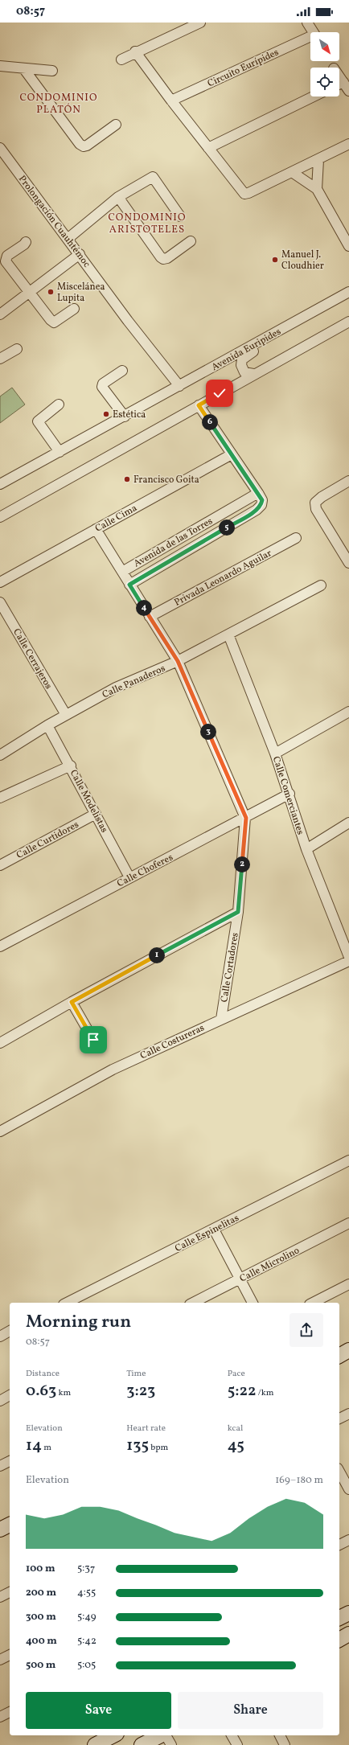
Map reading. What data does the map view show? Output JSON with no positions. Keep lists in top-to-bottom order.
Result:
{
  "streets": {
    "street": [
      "Circuito Eurípides",
      "Prolongación Cuauhtémoc",
      "Avenida Euripides",
      "Calle Cima",
      "Avenida de las Torres",
      "Privada Leonardo Aguilar",
      "Calle Cerrajeros",
      "Calle Panaderos",
      "Calle Comerciantes",
      "Calle Modelistas",
      "Calle Curtidores",
      "Calle Choferes",
      "Calle Cortadores",
      "Calle Costureras",
      "Calle Espinelitas",
      "Calle Microlino"
    ]
  },
  "crossings": [
    ["Prolongación Cuauhtémoc", "Avenida Euripides"],
    ["Calle Cima", "Calle Cortadores"],
    ["Avenida de las Torres", "Calle Cortadores"],
    ["Privada Leonardo Aguilar", "Calle Cortadores"],
    ["Calle Cerrajeros", "Calle Panaderos"],
    ["Calle Panaderos", "Calle Comerciantes"],
    ["Calle Panaderos", "Calle Modelistas"],
    ["Calle Panaderos", "Calle Cortadores"],
    ["Calle Comerciantes", "Calle Choferes"],
    ["Calle Modelistas", "Calle Curtidores"],
    ["Calle Modelistas", "Calle Choferes"],
    ["Calle Choferes", "Calle Cortadores"],
    ["Calle Cortadores", "Calle Costureras"]
  ],
  "districts": ["CONDOMINIO PLATÓN", "CONDOMINIO ARISTOTELES"],
  "places": [
    "Manuel J. Cloudhier",
    "Miscelánea Lupita",
    "Estética",
    "Francisco Goita"
  ],
  "north": "bottom right",
  "page": {
    "status": "08:57",
    "pins": [
      "6",
      "5",
      "4",
      "3",
      "2",
      "1"
    ],
    "heading": ["Morning run", "08:57"],
    "stats": [
      ["Distance", "0.63 km"],
      ["Time", "3:23"],
      ["Pace", "5:22 /km"],
      ["Elevation", "14 m"],
      ["Heart rate", "135 bpm"],
      ["kcal", "45"]
    ],
    "chart": ["Elevation", "169–180 m"],
    "list": [
      {
        "name": "100 m",
        "note": "5:37"
      },
      {
        "name": "200 m",
        "note": "4:55"
      },
      {
        "name": "300 m",
        "note": "5:49"
      },
      {
        "name": "400 m",
        "note": "5:42"
      },
      {
        "name": "500 m",
        "note": "5:05"
      }
    ],
    "buttons": ["Save", "Share"]
  }
}
